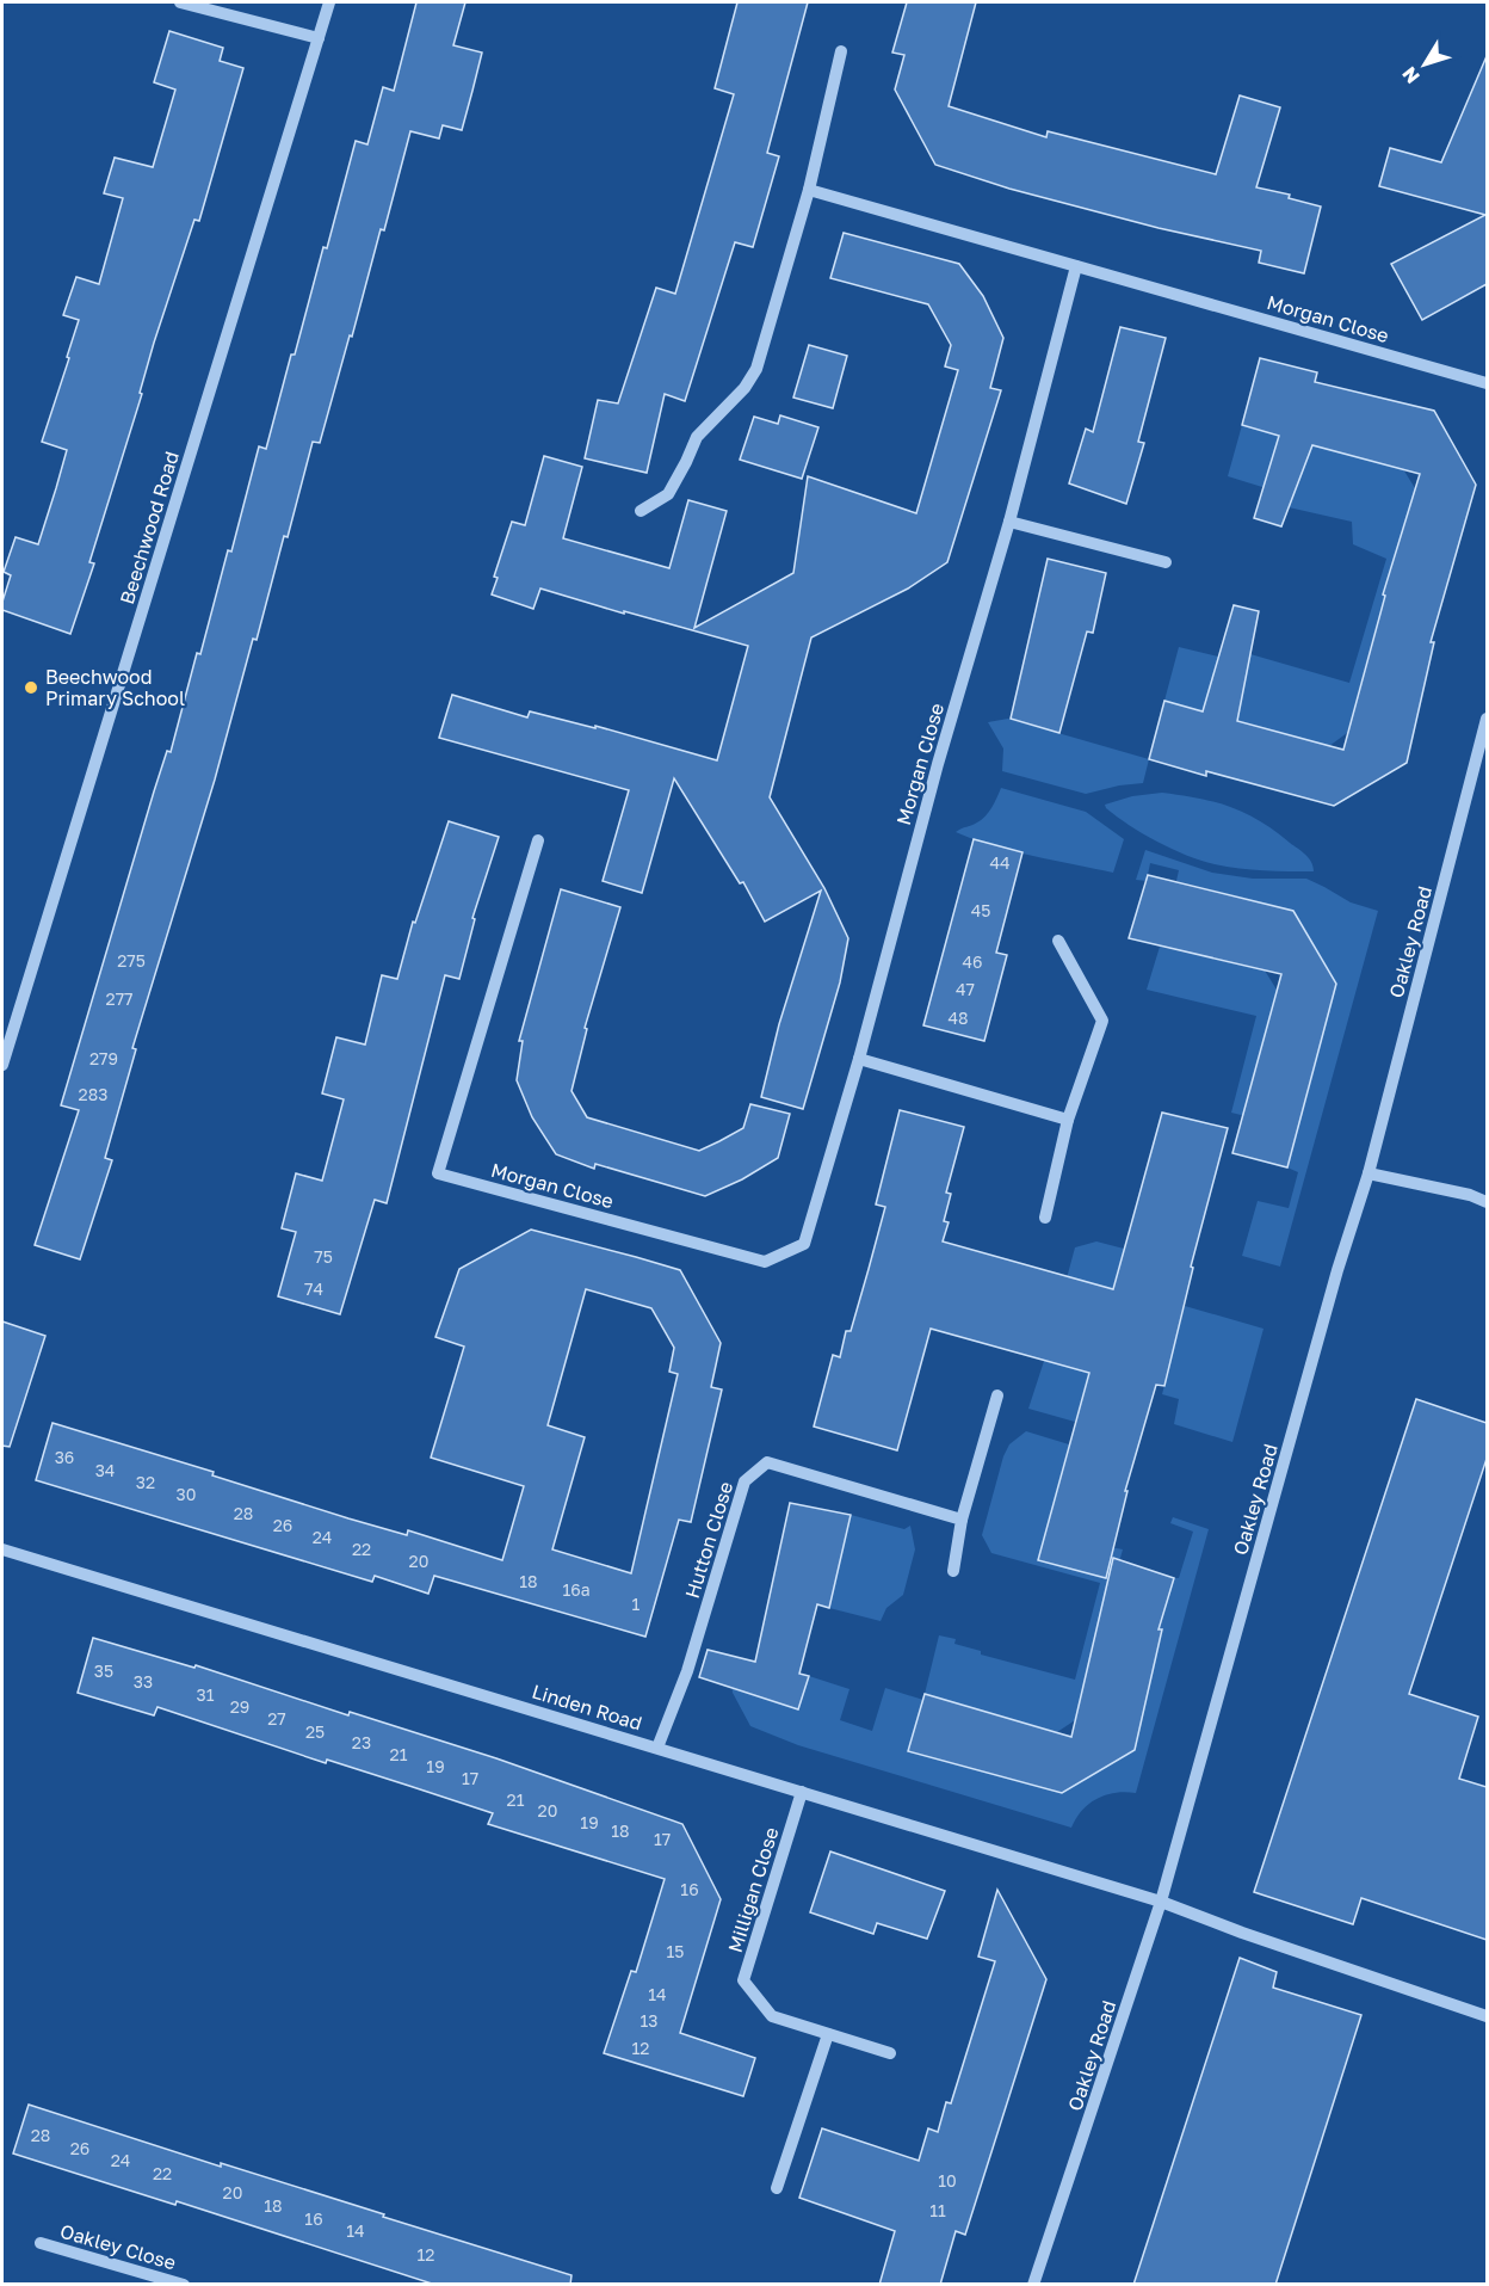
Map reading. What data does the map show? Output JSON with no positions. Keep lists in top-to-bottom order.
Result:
{
  "streets": {
    "street": [
      "Morgan Close",
      "Beechwood Road",
      "Oakley Road",
      "Hutton Close",
      "Linden Road",
      "Milligan Close",
      "Oakley Close"
    ]
  },
  "crossings": [
    ["Oakley Road", "Linden Road"],
    ["Hutton Close", "Linden Road"],
    ["Linden Road", "Milligan Close"]
  ],
  "places": ["Beechwood Primary School"],
  "house_numbers": [
    "44",
    "45",
    "275",
    "46",
    "47",
    "277",
    "48",
    "279",
    "283",
    "75",
    "74",
    "36",
    "34",
    "32",
    "30",
    "28",
    "26",
    "24",
    "22",
    "20",
    "18",
    "16a",
    "1",
    "35",
    "33",
    "31",
    "29",
    "27",
    "25",
    "23",
    "21",
    "19",
    "17",
    "21",
    "20",
    "19",
    "18",
    "17",
    "16",
    "15",
    "14",
    "13",
    "12",
    "28",
    "26",
    "24",
    "22",
    "10",
    "20",
    "18",
    "11",
    "16",
    "14",
    "12"
  ],
  "north": "bottom left"
}
